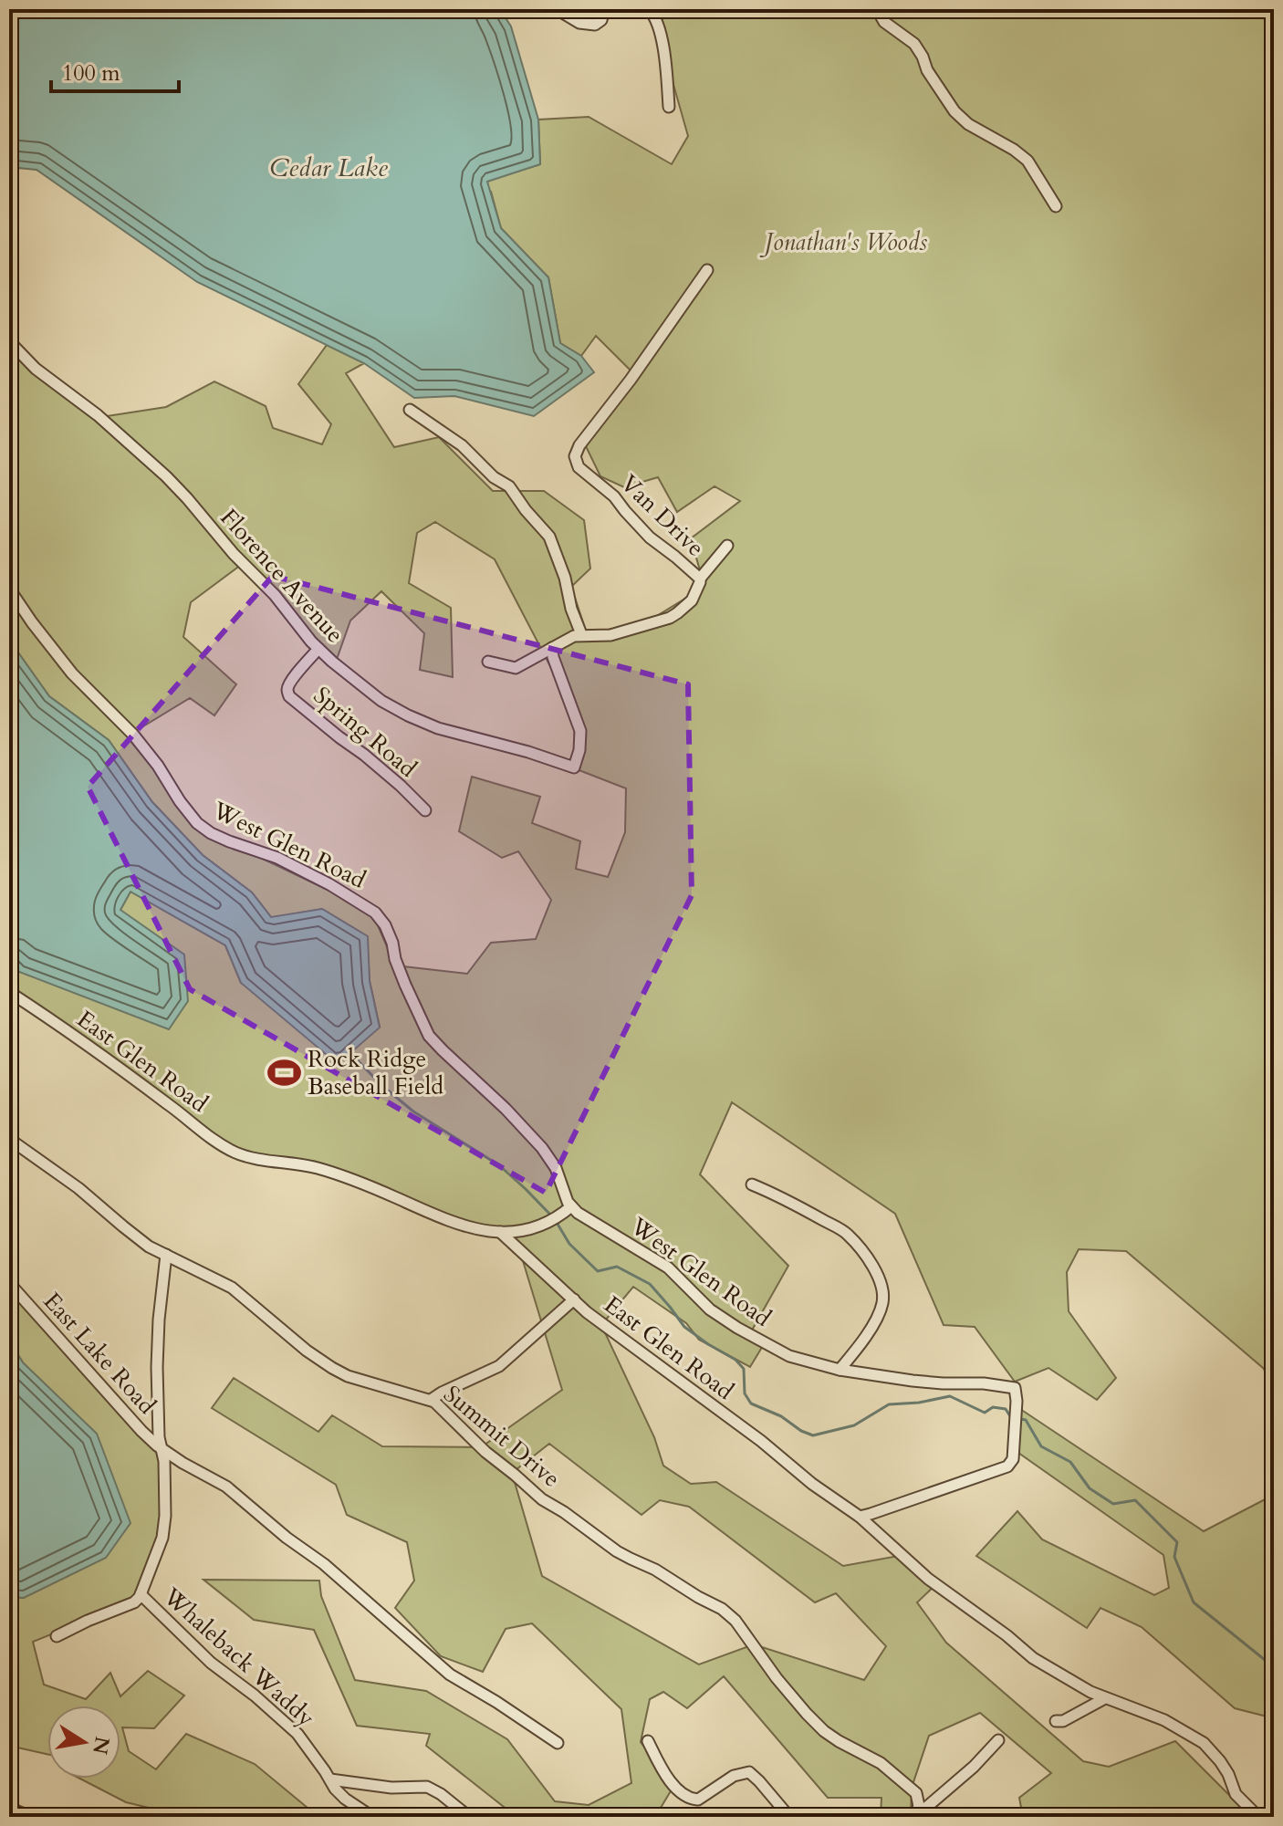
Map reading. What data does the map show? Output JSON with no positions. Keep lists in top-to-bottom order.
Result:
{
  "streets": {
    "street": [
      "Van Drive",
      "Florence Avenue",
      "Spring Road",
      "West Glen Road",
      "East Glen Road",
      "East Lake Road",
      "Summit Drive",
      "Whaleback Waddy"
    ]
  },
  "crossings": [
    ["Van Drive", "Florence Avenue"],
    ["Florence Avenue", "Spring Road"],
    ["West Glen Road", "East Glen Road"]
  ],
  "water": ["Cedar Lake"],
  "parks": ["Jonathan's Woods"],
  "places": {
    "sports": ["Rock Ridge Baseball Field"]
  },
  "scale_bar": "100 m",
  "north": "right"
}
